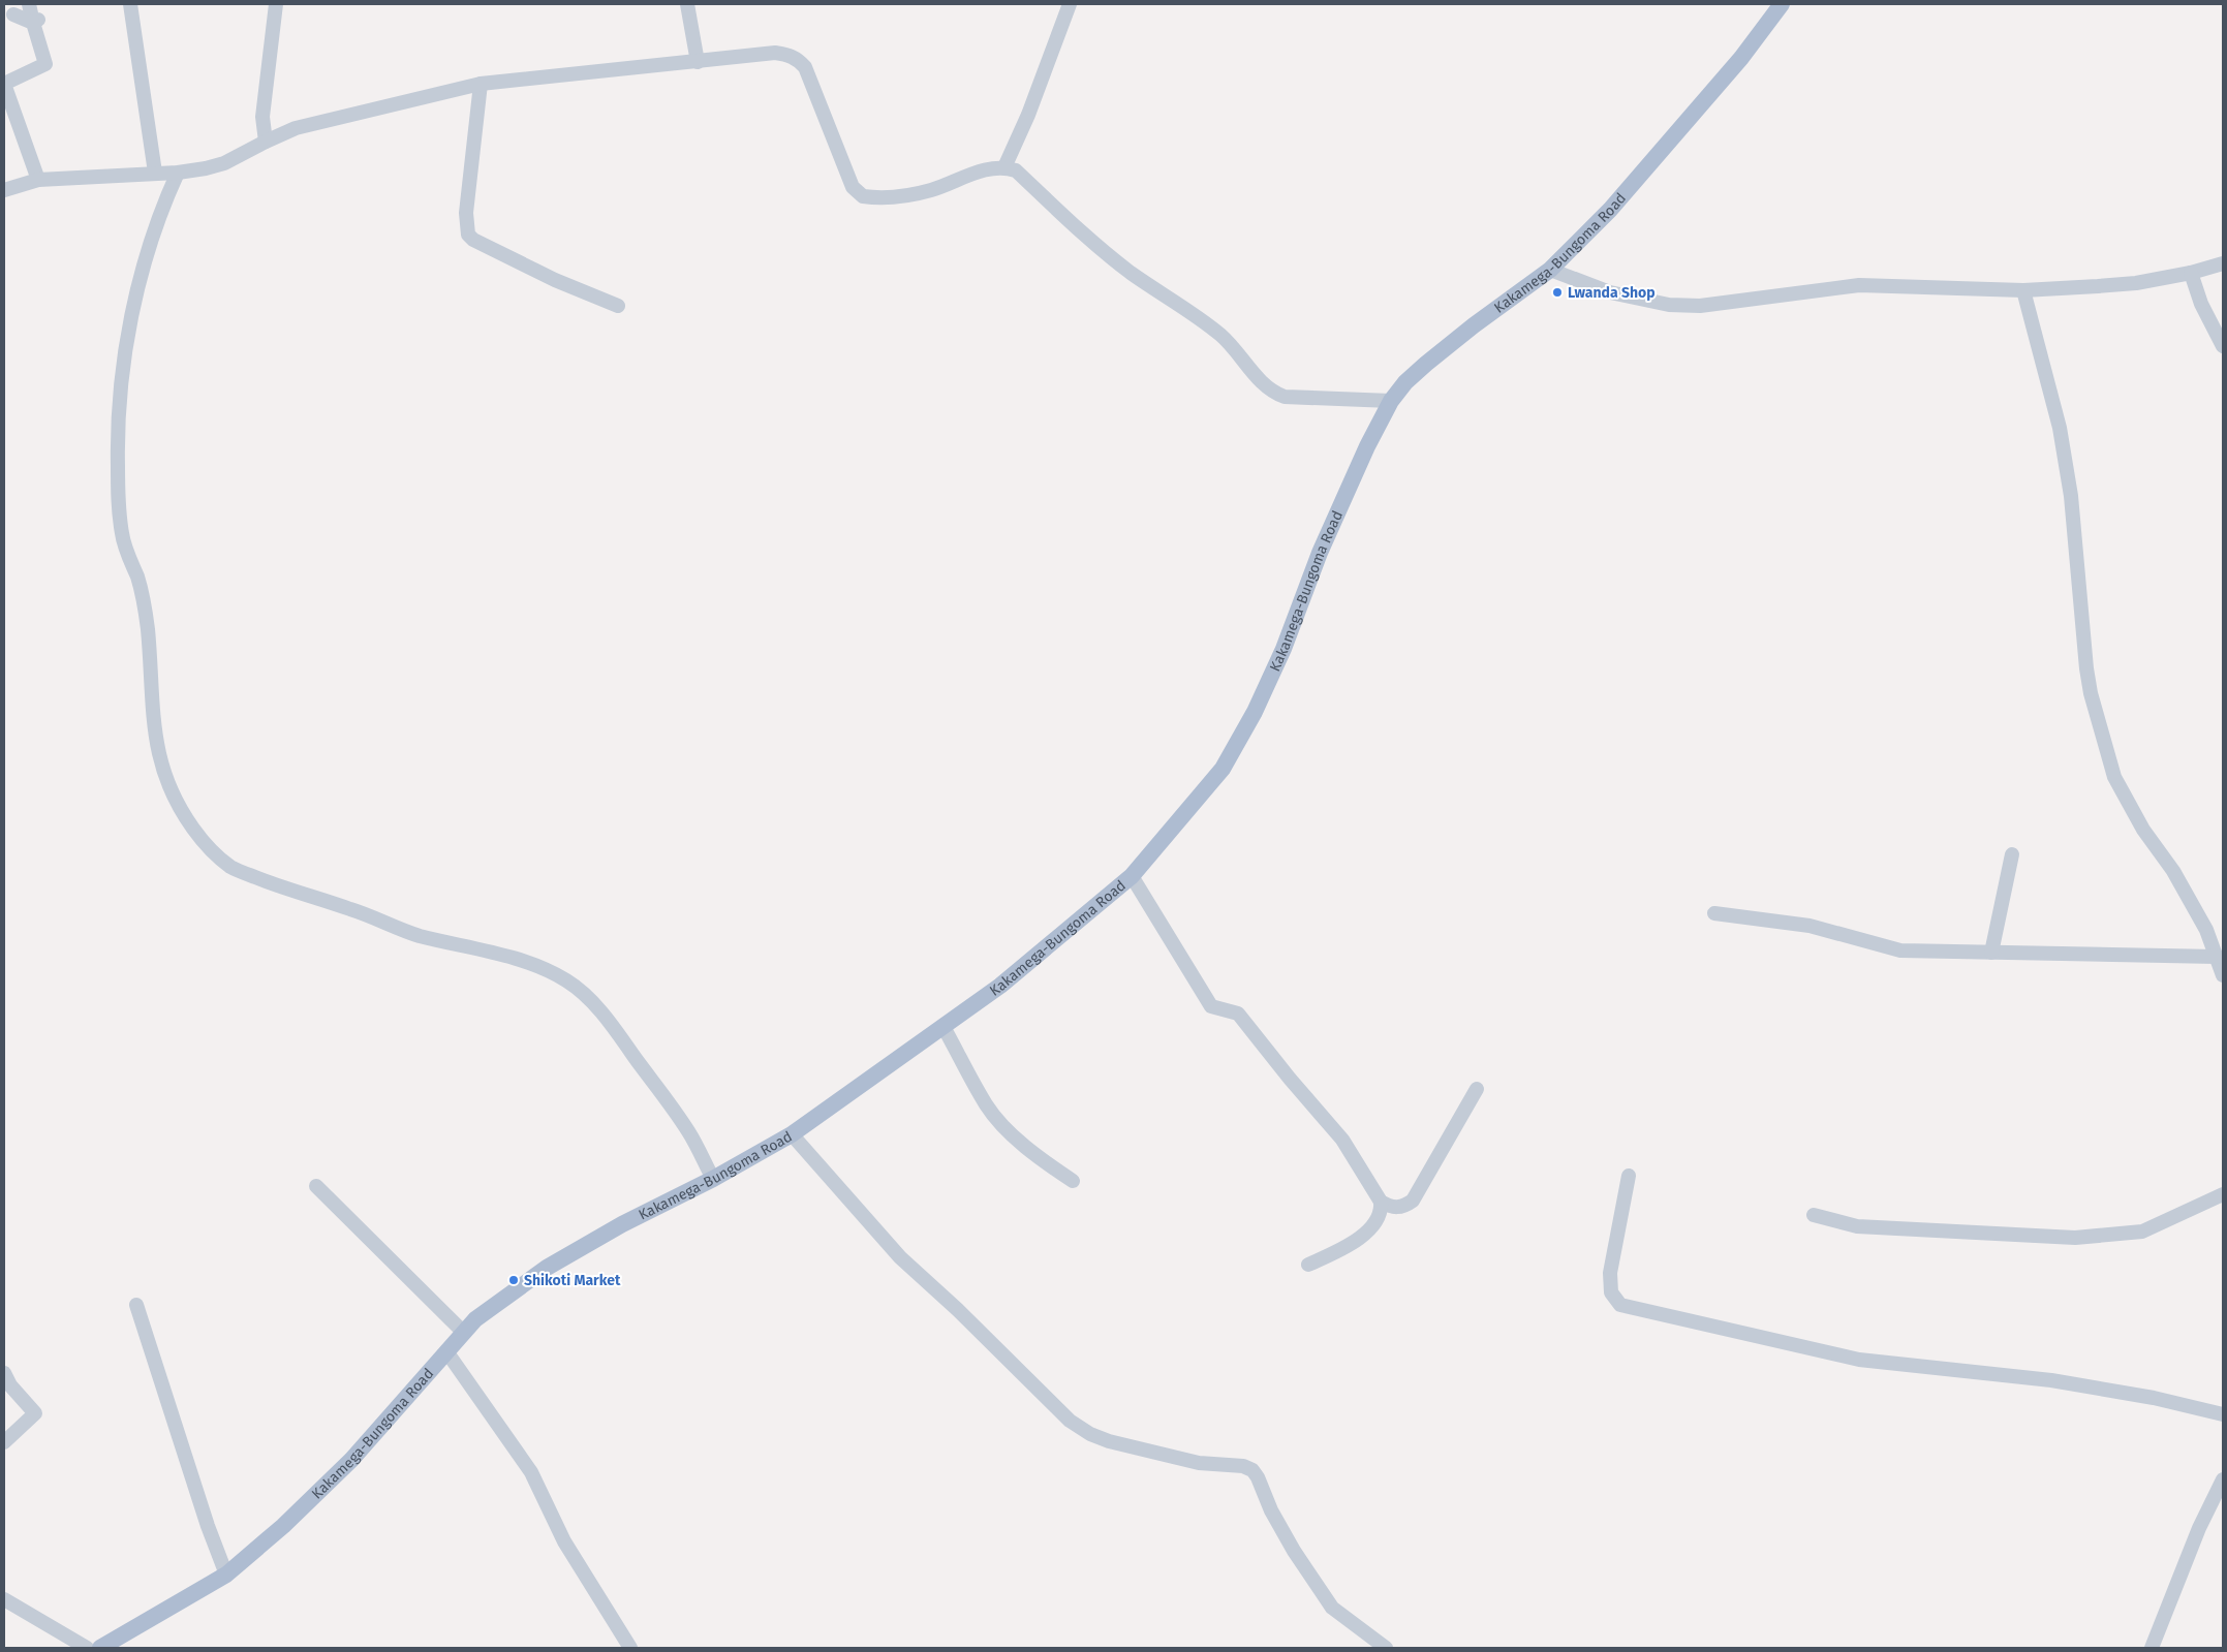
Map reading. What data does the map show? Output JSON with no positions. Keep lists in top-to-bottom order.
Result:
{
  "streets": {
    "main road": ["Kakamega-Bungoma Road"]
  },
  "places": ["Lwanda Shop", "Shikoti Market"]
}
